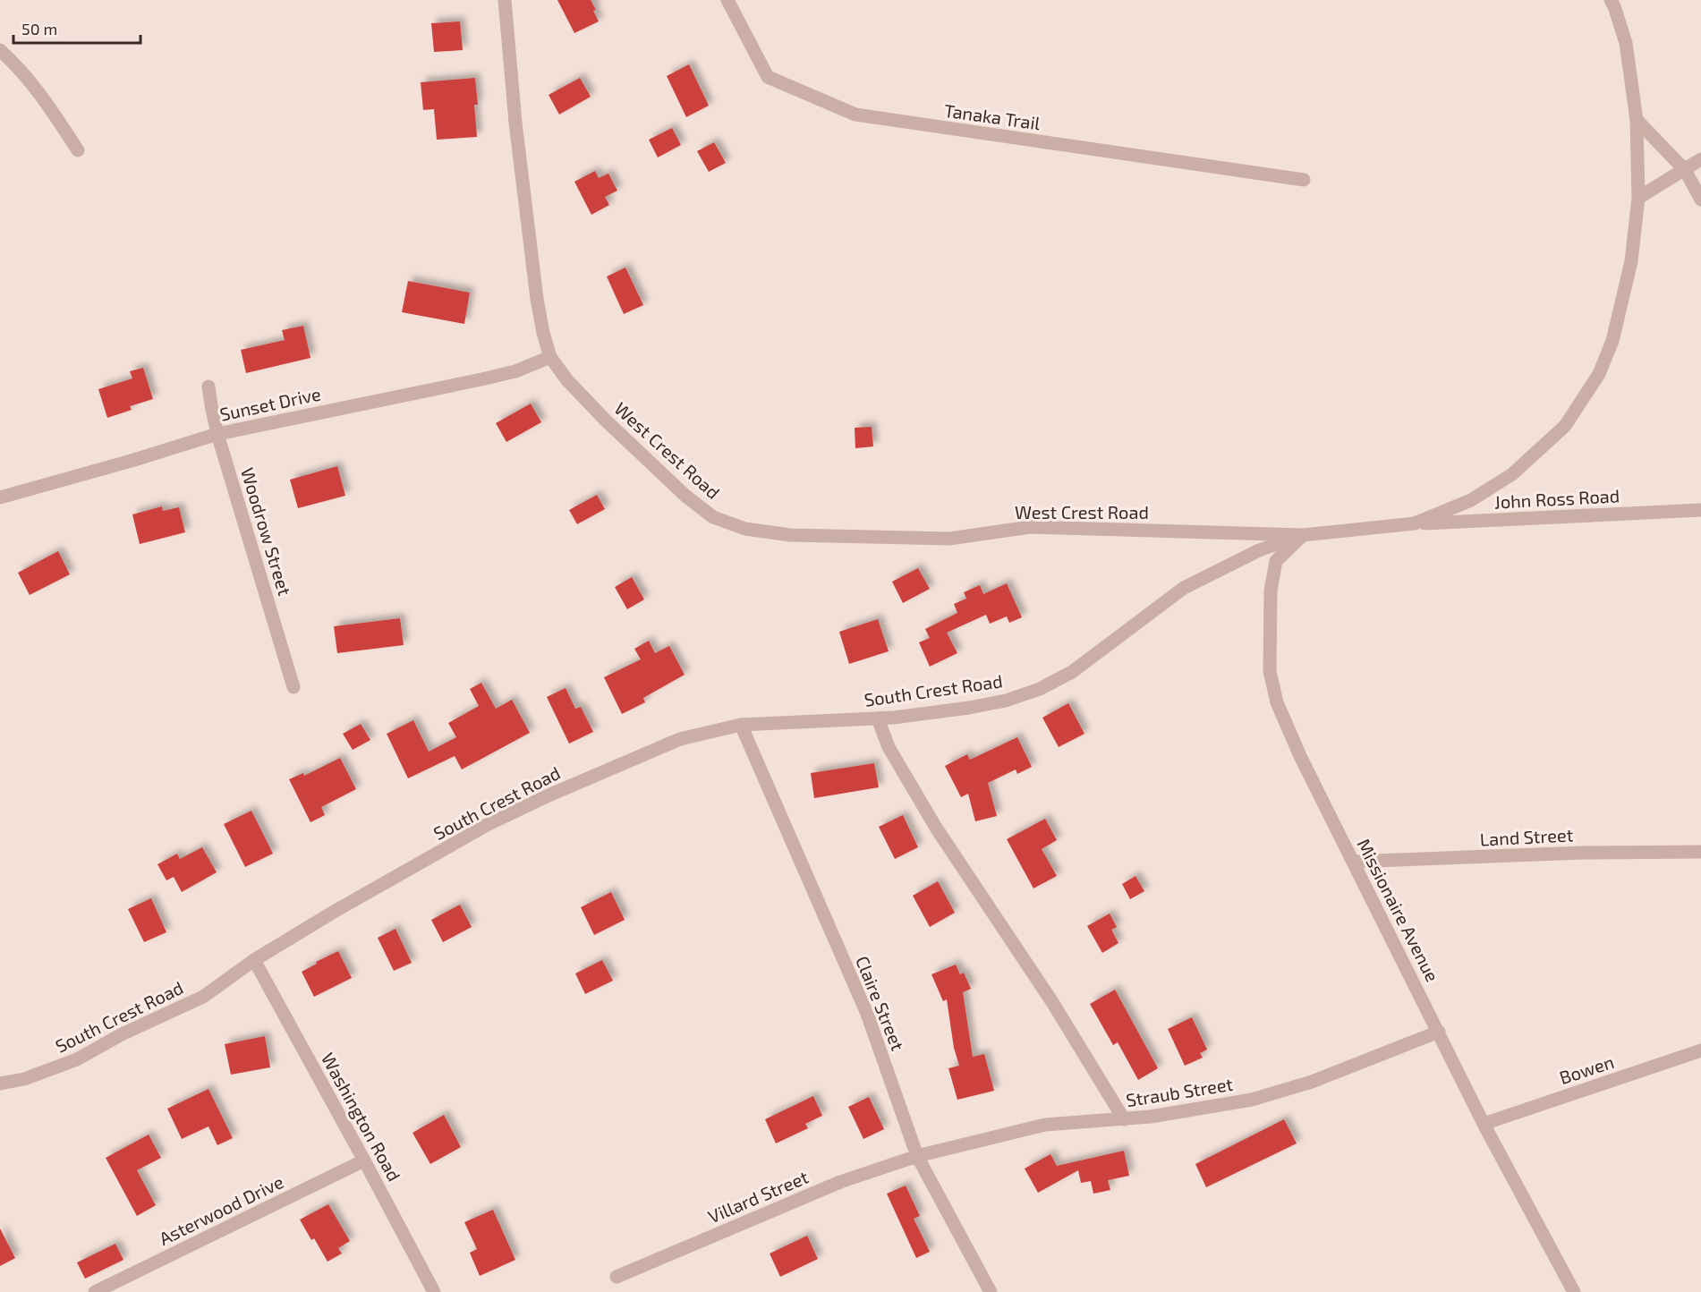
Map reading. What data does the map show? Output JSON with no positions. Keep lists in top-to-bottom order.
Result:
{
  "streets": {
    "street": [
      "Tanaka Trail",
      "Sunset Drive",
      "West Crest Road",
      "John Ross Road",
      "Woodrow Street",
      "South Crest Road",
      "Land Street",
      "Missionaire Avenue",
      "Claire Street",
      "Bowen",
      "Straub Street",
      "Washington Road",
      "Villard Street",
      "Asterwood Drive"
    ]
  },
  "crossings": [
    ["Sunset Drive", "West Crest Road"],
    ["Sunset Drive", "Woodrow Street"],
    ["West Crest Road", "South Crest Road"],
    ["West Crest Road", "Missionaire Avenue"],
    ["John Ross Road", "South Crest Road"],
    ["South Crest Road", "Missionaire Avenue"],
    ["South Crest Road", "Claire Street"],
    ["South Crest Road", "Washington Road"],
    ["Land Street", "Missionaire Avenue"],
    ["Missionaire Avenue", "Bowen"],
    ["Missionaire Avenue", "Straub Street"],
    ["Claire Street", "Straub Street"],
    ["Claire Street", "Villard Street"],
    ["Straub Street", "Villard Street"],
    ["Washington Road", "Asterwood Drive"]
  ],
  "scale_bar": "50 m"
}
